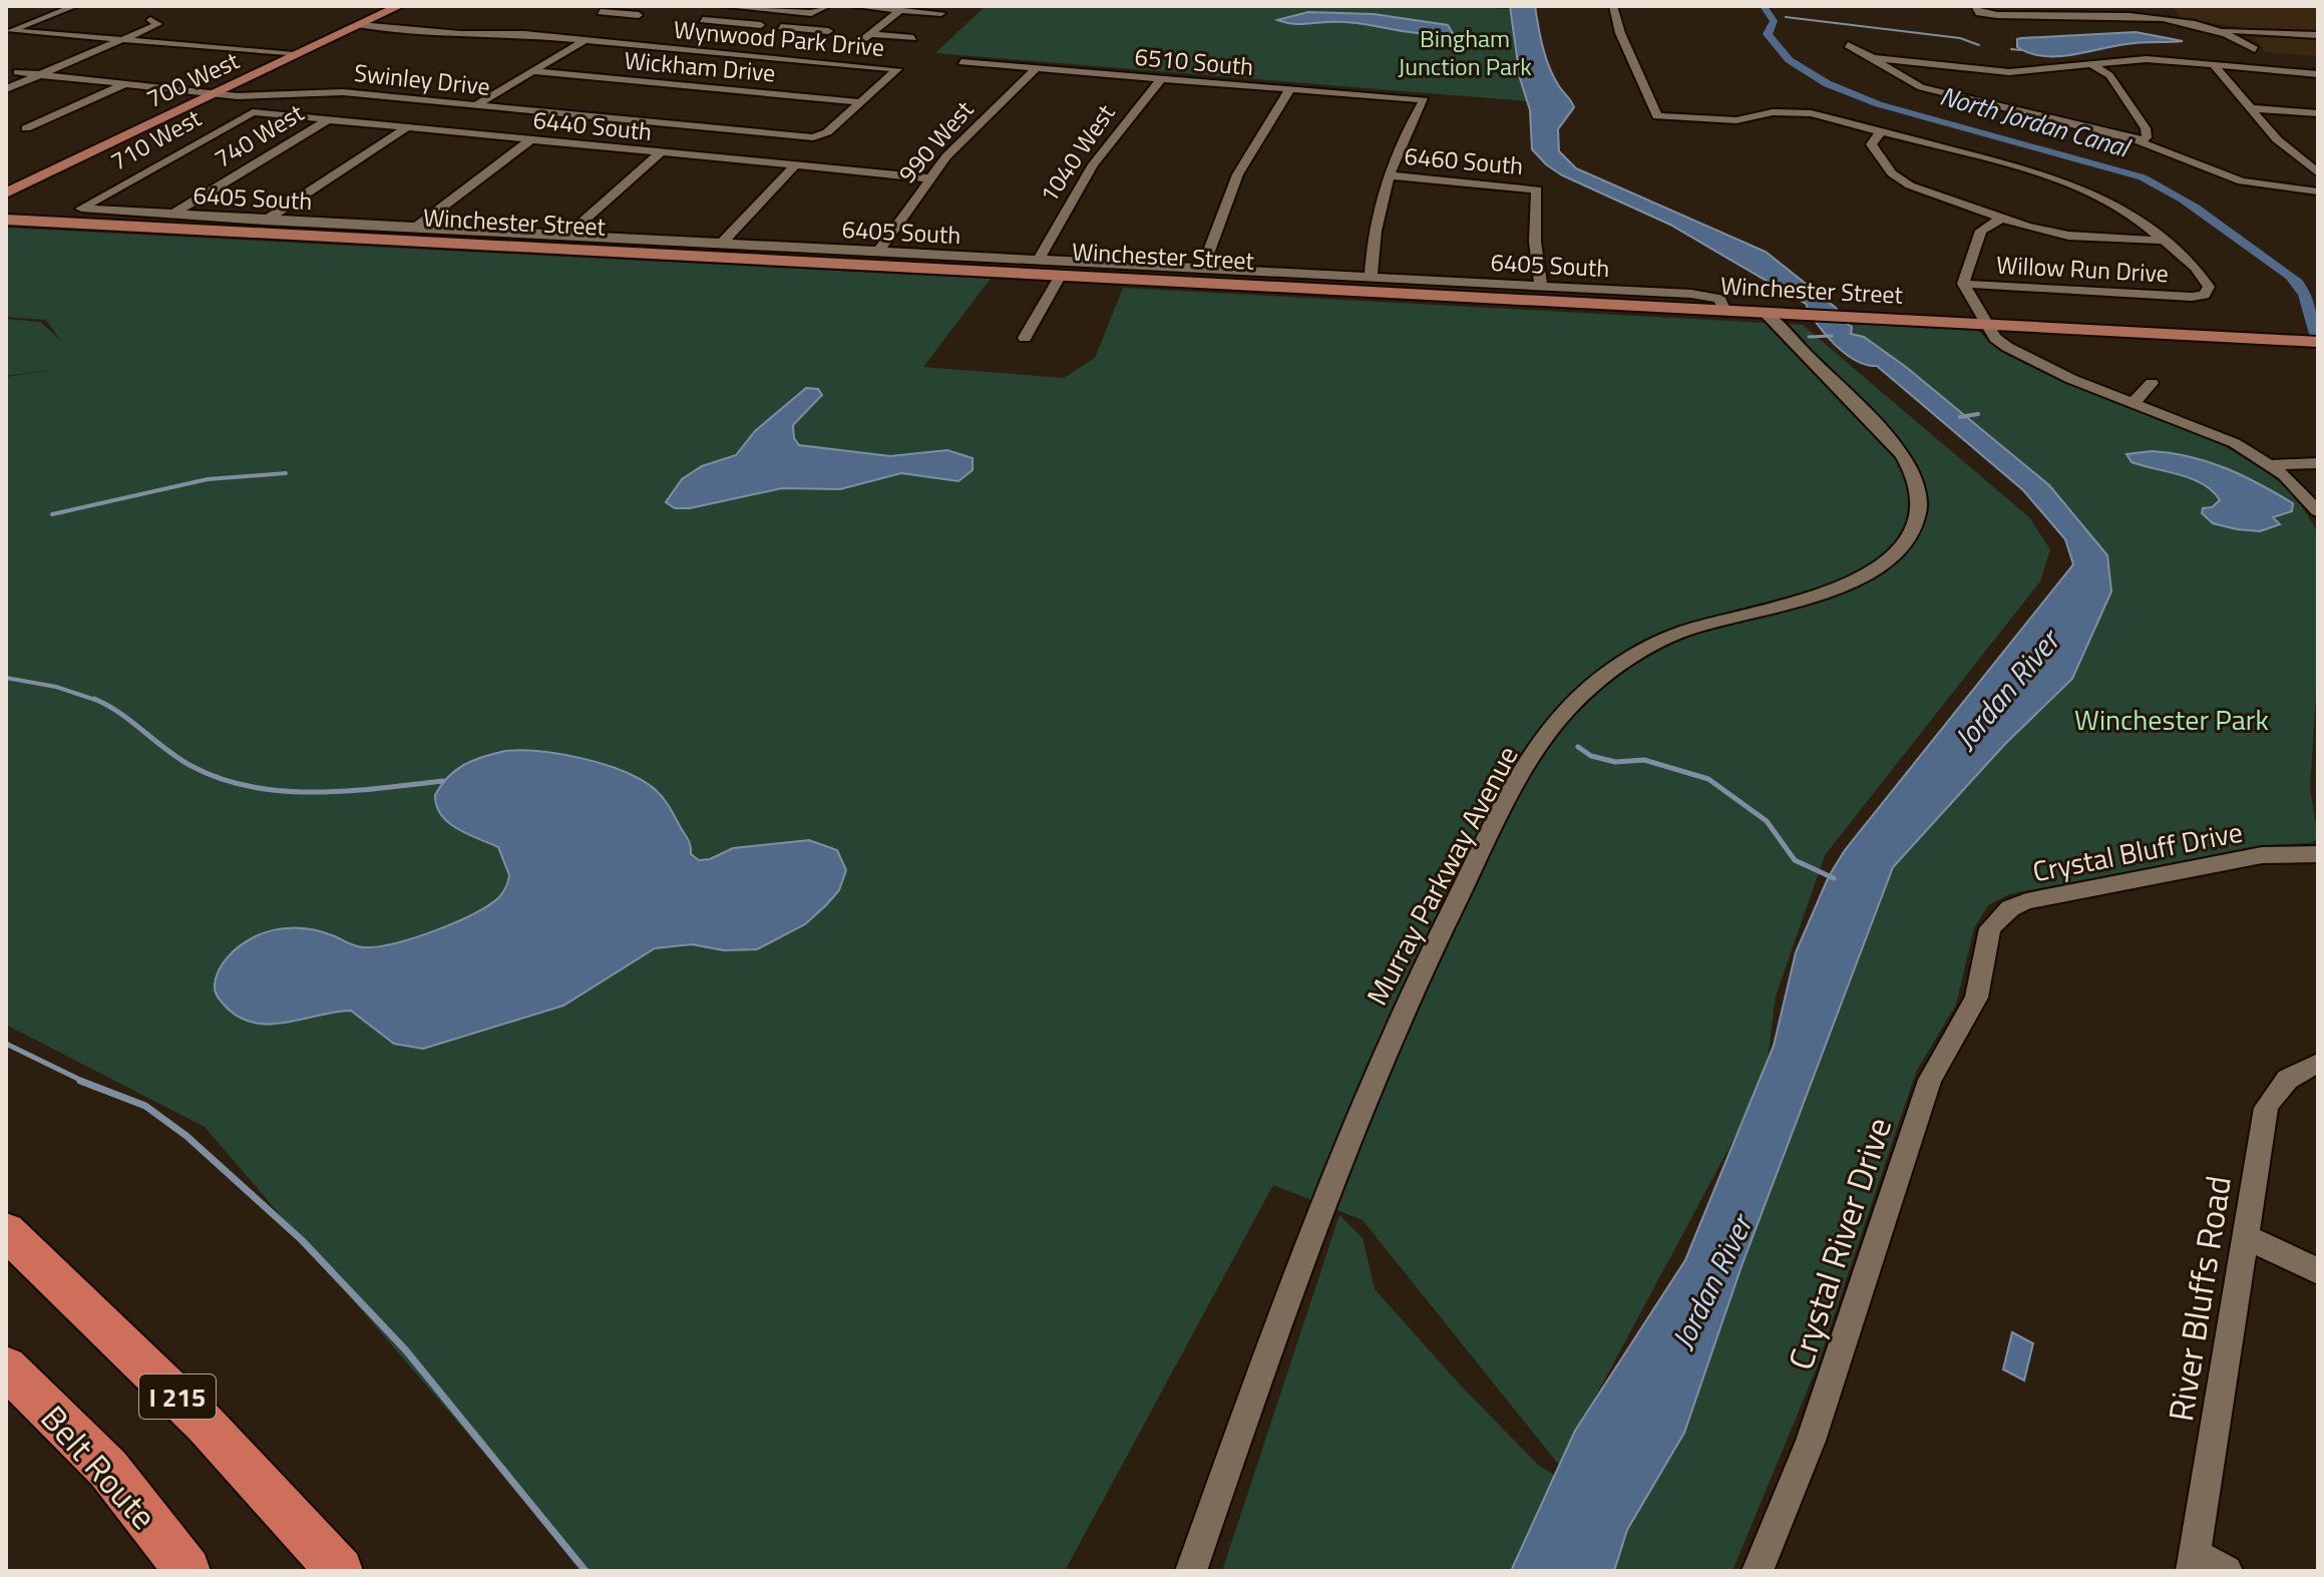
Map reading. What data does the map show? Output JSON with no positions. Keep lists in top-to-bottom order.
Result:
{
  "streets": {
    "highway": ["I 215", "Belt Route"],
    "main road": ["700 West", "Winchester Street"],
    "street": [
      "Wynwood Park Drive",
      "6510 South",
      "Wickham Drive",
      "Swinley Drive",
      "6440 South",
      "740 West",
      "710 West",
      "990 West",
      "1040 West",
      "6460 South",
      "6405 South",
      "Willow Run Drive",
      "Crystal Bluff Drive",
      "Murray Parkway Avenue",
      "Crystal River Drive",
      "River Bluffs Road"
    ]
  },
  "crossings": [
    ["Wynwood Park Drive", "Wickham Drive"],
    ["Wynwood Park Drive", "700 West"],
    ["Wynwood Park Drive", "Swinley Drive"],
    ["6510 South", "990 West"],
    ["6510 South", "1040 West"],
    ["6510 South", "6460 South"],
    ["700 West", "Swinley Drive"],
    ["6440 South", "740 West"],
    ["6440 South", "710 West"],
    ["6440 South", "990 West"],
    ["740 West", "6405 South"],
    ["740 West", "Winchester Street"],
    ["710 West", "6405 South"],
    ["990 West", "6405 South"],
    ["1040 West", "6405 South"],
    ["6460 South", "6405 South"],
    ["6405 South", "Winchester Street"],
    ["Winchester Street", "Murray Parkway Avenue"],
    ["Crystal Bluff Drive", "Crystal River Drive"]
  ],
  "water": ["North Jordan Canal", "Jordan River"],
  "parks": ["Bingham Junction Park", "Winchester Park"]
}
